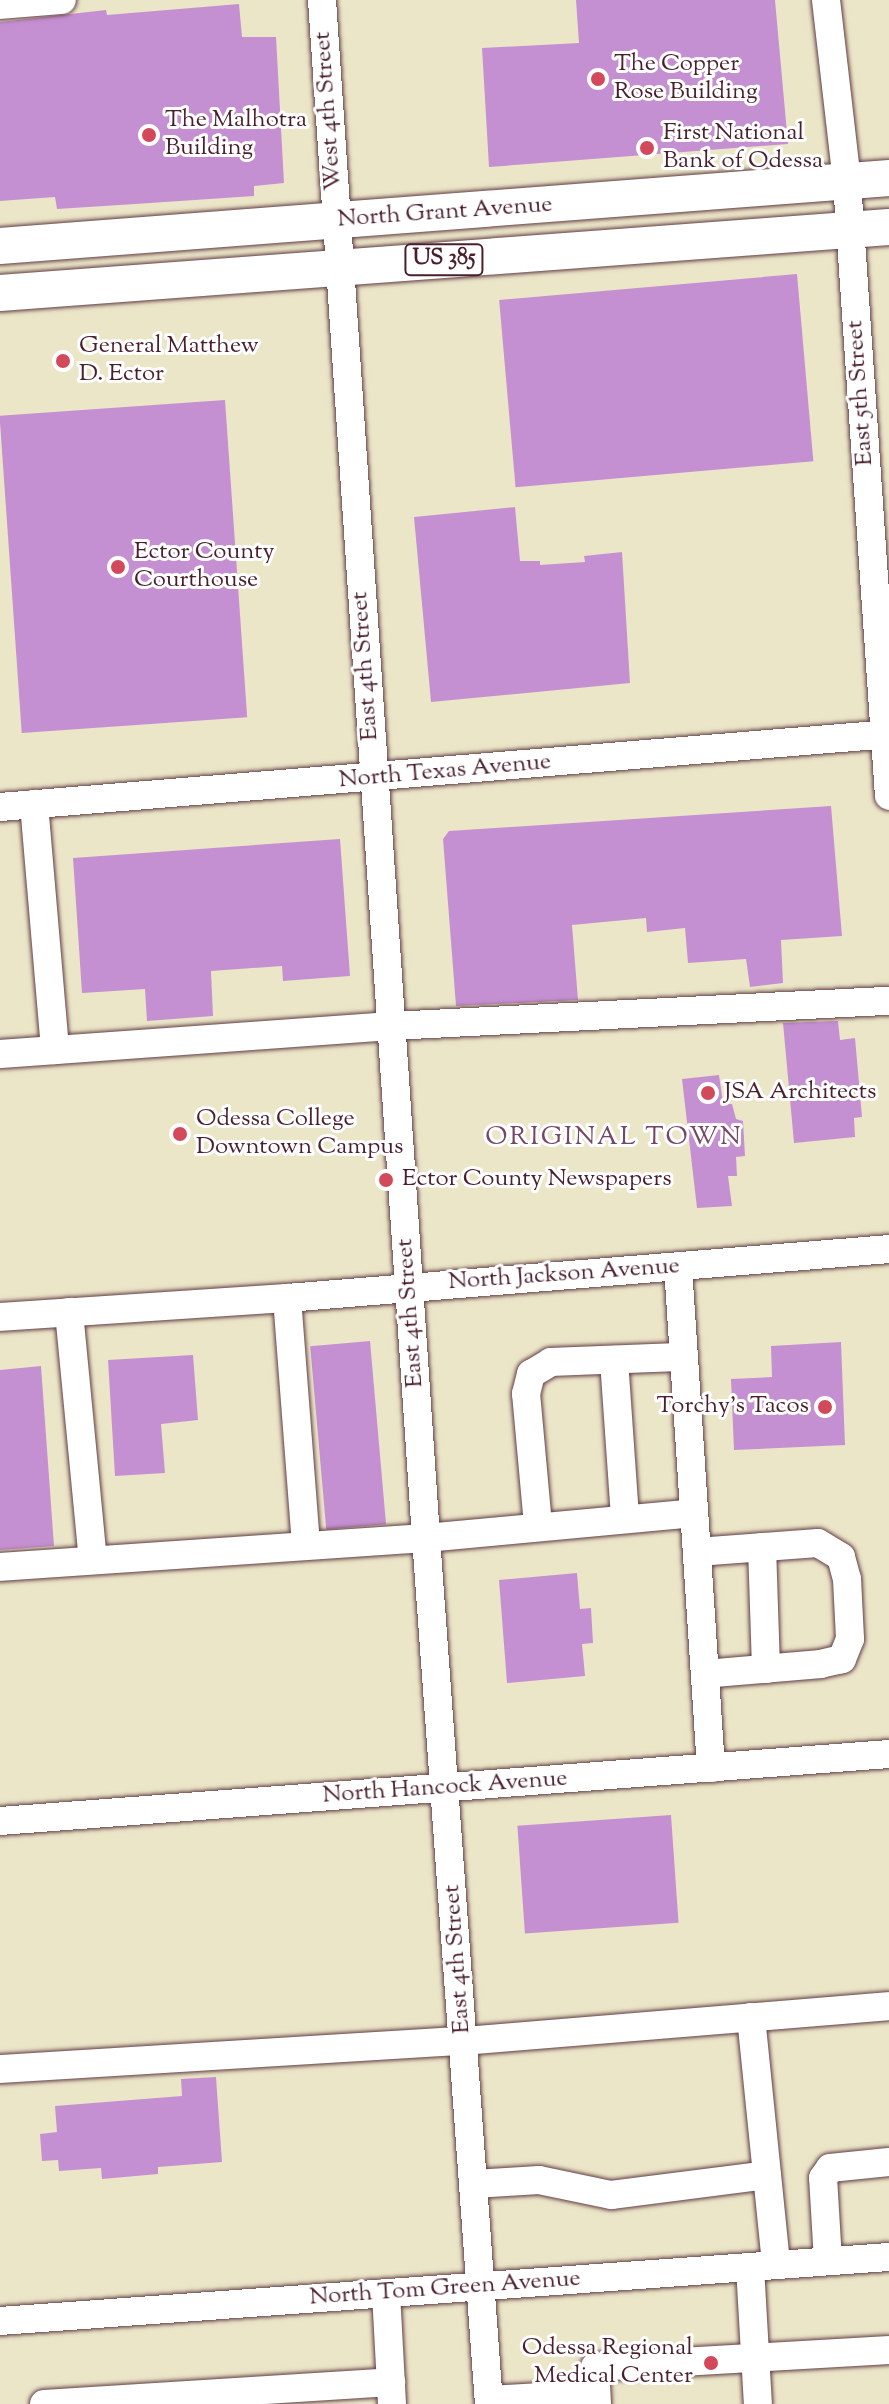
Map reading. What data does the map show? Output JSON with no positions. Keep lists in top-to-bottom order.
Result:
{
  "streets": {
    "main road": ["North Grant Avenue", "US 385"],
    "street": [
      "West 4th Street",
      "East 5th Street",
      "East 4th Street",
      "North Texas Avenue",
      "North Jackson Avenue",
      "North Hancock Avenue",
      "North Tom Green Avenue"
    ]
  },
  "crossings": [
    ["West 4th Street", "North Grant Avenue"],
    ["West 4th Street", "East 4th Street"],
    ["North Grant Avenue", "East 5th Street"],
    ["North Grant Avenue", "East 4th Street"],
    ["East 5th Street", "North Texas Avenue"],
    ["East 4th Street", "North Texas Avenue"],
    ["East 4th Street", "North Jackson Avenue"],
    ["East 4th Street", "North Hancock Avenue"],
    ["East 4th Street", "North Tom Green Avenue"]
  ],
  "districts": ["ORIGINAL TOWN"],
  "places": [
    "The Copper Rose Building",
    "The Malhotra Building",
    "First National Bank of Odessa",
    "General Matthew D. Ector",
    "Ector County Courthouse",
    "JSA Architects",
    "Odessa College Downtown Campus",
    "Ector County Newspapers",
    "Torchy's Tacos",
    "Odessa Regional Medical Center"
  ]
}
